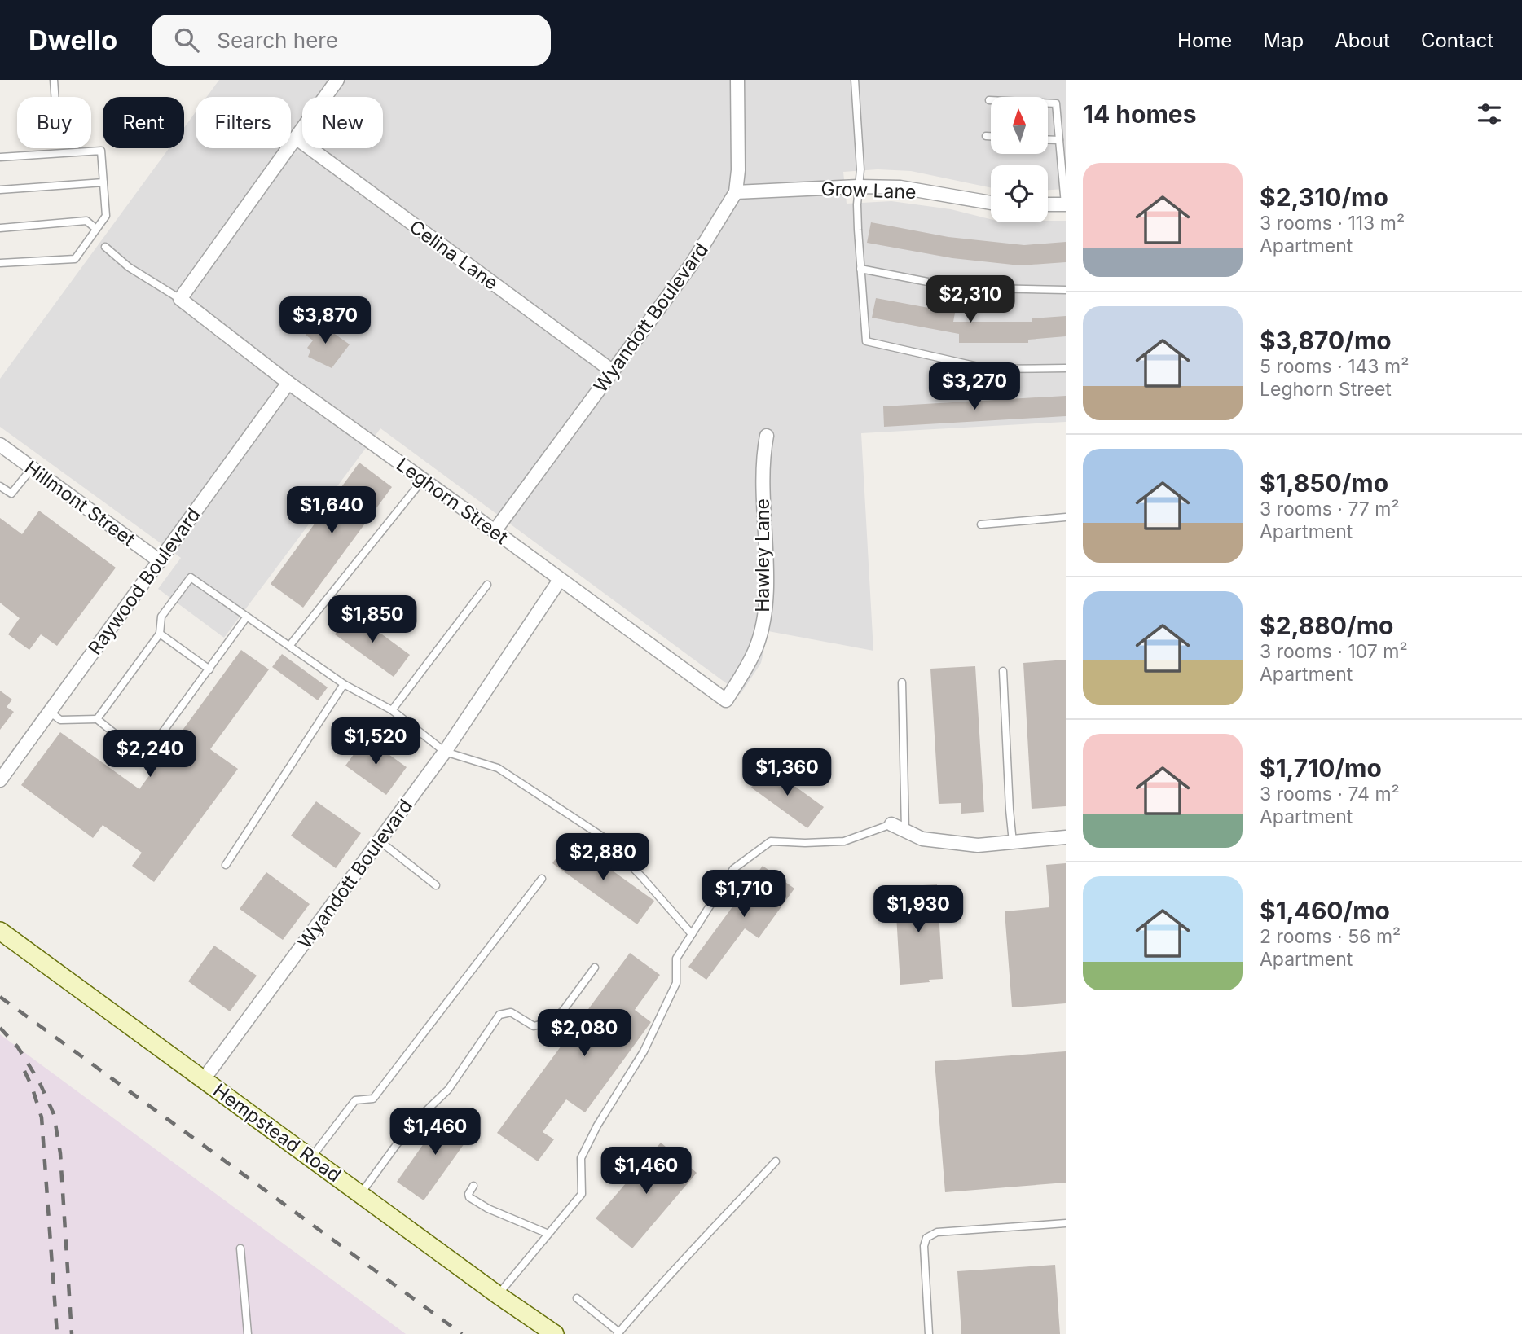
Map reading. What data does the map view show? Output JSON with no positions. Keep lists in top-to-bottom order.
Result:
{
  "streets": {
    "main road": ["Hempstead Road"],
    "street": [
      "Grow Lane",
      "Celina Lane",
      "Wyandott Boulevard",
      "Leghorn Street",
      "Hillmont Street",
      "Hawley Lane",
      "Raywood Boulevard"
    ]
  },
  "crossings": [
    ["Grow Lane", "Wyandott Boulevard"],
    ["Celina Lane", "Wyandott Boulevard"],
    ["Wyandott Boulevard", "Leghorn Street"],
    ["Wyandott Boulevard", "Hempstead Road"],
    ["Leghorn Street", "Hawley Lane"],
    ["Leghorn Street", "Raywood Boulevard"],
    ["Hillmont Street", "Raywood Boulevard"]
  ],
  "north": "top",
  "page": {
    "header": "Dwello",
    "search": "Search here",
    "nav": [
      "Home",
      "Map",
      "About",
      "Contact"
    ],
    "heading": "14 homes",
    "chip": [
      "Buy",
      "Rent",
      "Filters",
      "New"
    ],
    "list": [
      {
        "name": "$2,310/mo",
        "note": "3 rooms · 113 m² · Apartment"
      },
      {
        "name": "$3,870/mo",
        "note": "5 rooms · 143 m² · Leghorn Street"
      },
      {
        "name": "$1,850/mo",
        "note": "3 rooms · 77 m² · Apartment"
      },
      {
        "name": "$2,880/mo",
        "note": "3 rooms · 107 m² · Apartment"
      },
      {
        "name": "$1,710/mo",
        "note": "3 rooms · 74 m² · Apartment"
      },
      {
        "name": "$1,460/mo",
        "note": "2 rooms · 56 m² · Apartment"
      }
    ],
    "price": [
      "$2,310",
      "$3,870",
      "$3,270",
      "$1,640",
      "$1,850",
      "$1,520",
      "$2,240",
      "$1,360",
      "$2,880",
      "$1,710",
      "$1,930",
      "$2,080",
      "$1,460",
      "$1,460"
    ]
  }
}
